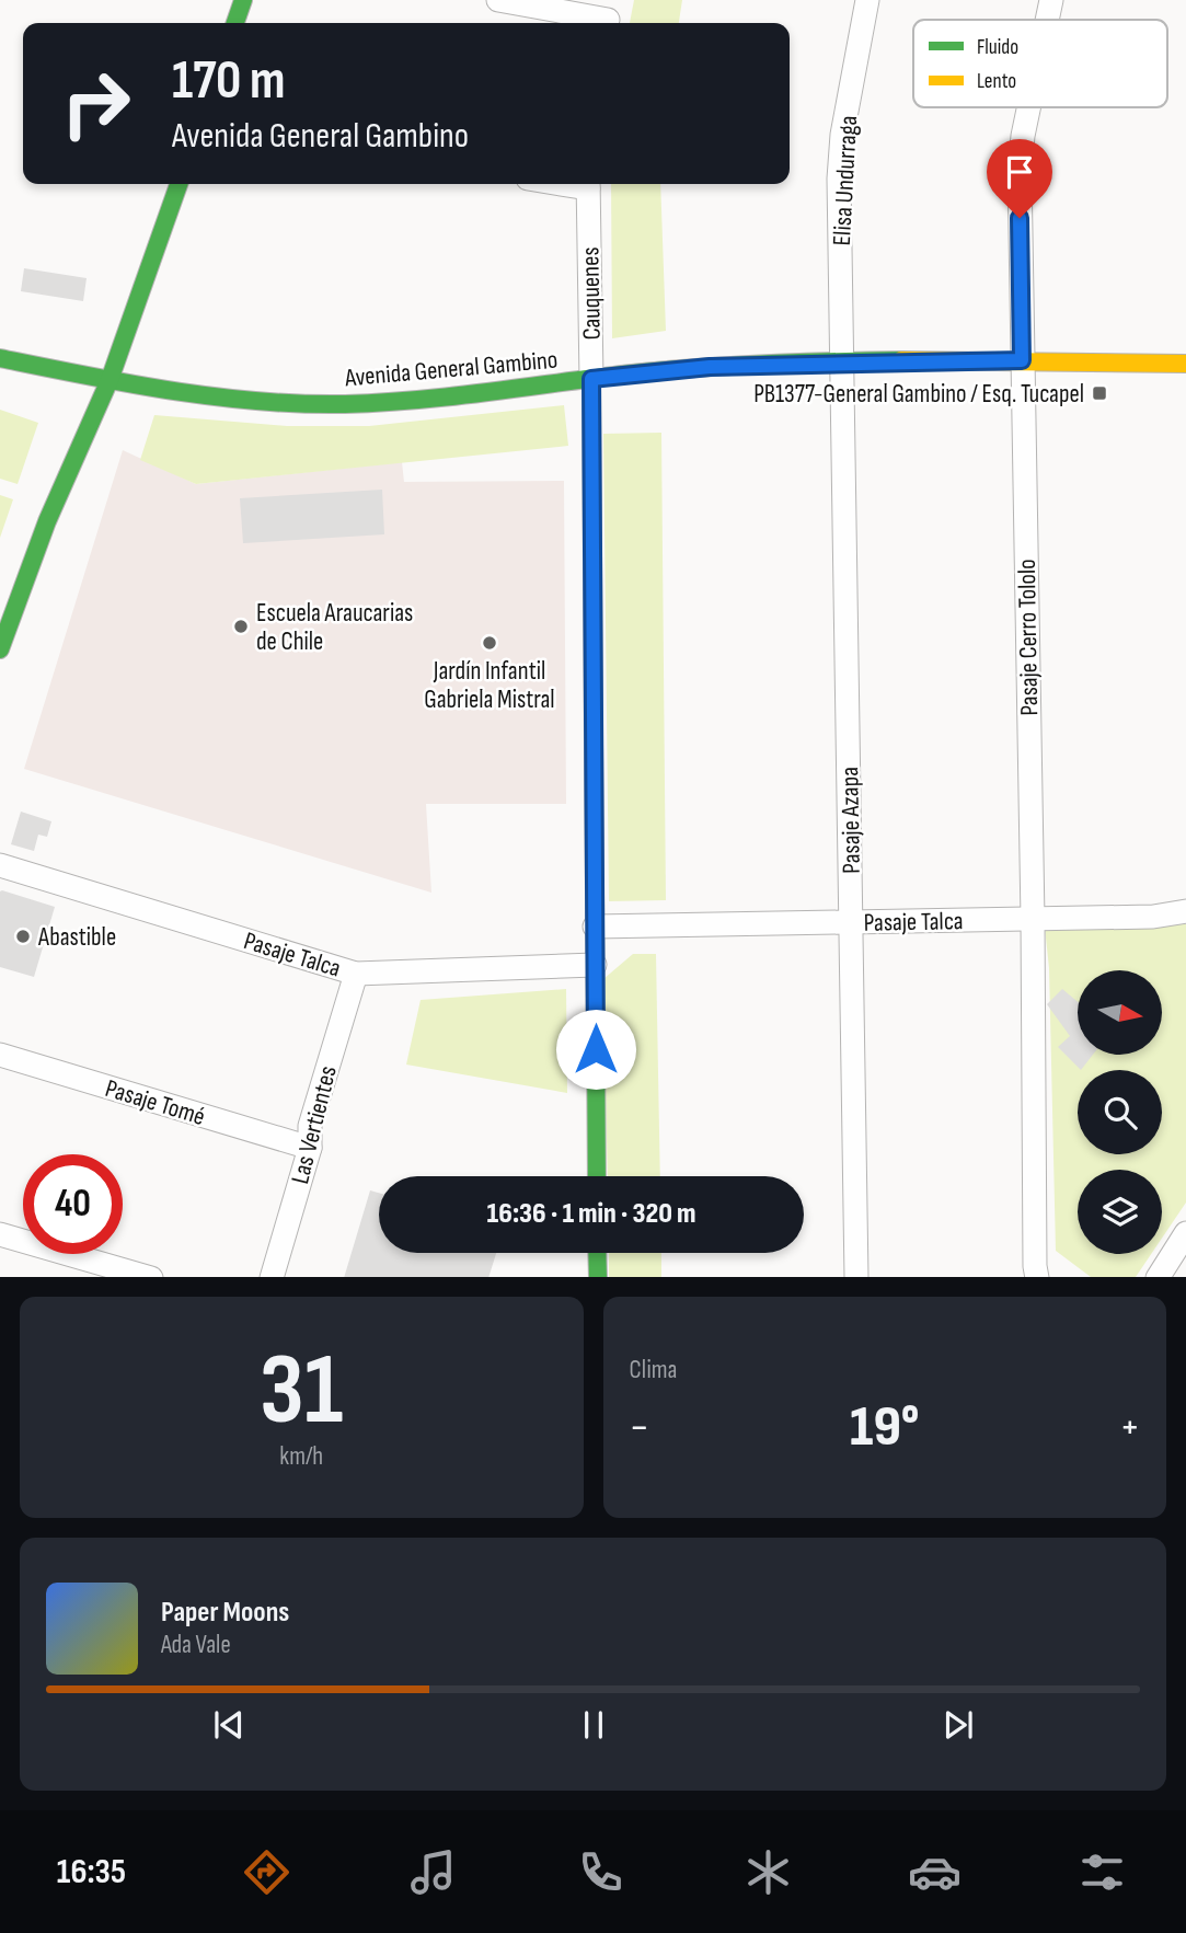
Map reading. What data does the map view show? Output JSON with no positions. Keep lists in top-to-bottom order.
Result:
{
  "streets": {
    "street": [
      "Elisa Undurraga",
      "Cauquenes",
      "Avenida General Gambino",
      "Pasaje Cerro Tololo",
      "Pasaje Azapa",
      "Pasaje Talca",
      "Pasaje Tomé",
      "Las Vertientes"
    ]
  },
  "crossings": [
    ["Elisa Undurraga", "Avenida General Gambino"],
    ["Elisa Undurraga", "Pasaje Azapa"],
    ["Cauquenes", "Avenida General Gambino"],
    ["Cauquenes", "Pasaje Talca"],
    ["Avenida General Gambino", "Pasaje Cerro Tololo"],
    ["Avenida General Gambino", "Pasaje Azapa"],
    ["Pasaje Cerro Tololo", "Pasaje Talca"],
    ["Pasaje Azapa", "Pasaje Talca"],
    ["Pasaje Talca", "Las Vertientes"],
    ["Pasaje Tomé", "Las Vertientes"]
  ],
  "places": {
    "transit": ["PB1377-General Gambino / Esq. Tucapel"],
    "other": ["Escuela Araucarias de Chile", "Jardín Infantil Gabriela Mistral", "Abastible"]
  },
  "legend": ["Fluido", "Lento"],
  "north": "right",
  "page": {
    "turn": ["170 m", "Avenida General Gambino"],
    "limit": "40",
    "trip": "16:36 · 1 min · 320 m",
    "tile": [
      ["31", "km/h"],
      "Clima"
    ],
    "heat": ["−", "19°", "+"],
    "song": ["Paper Moons", "Ada Vale"],
    "tabs": "16:35"
  }
}
